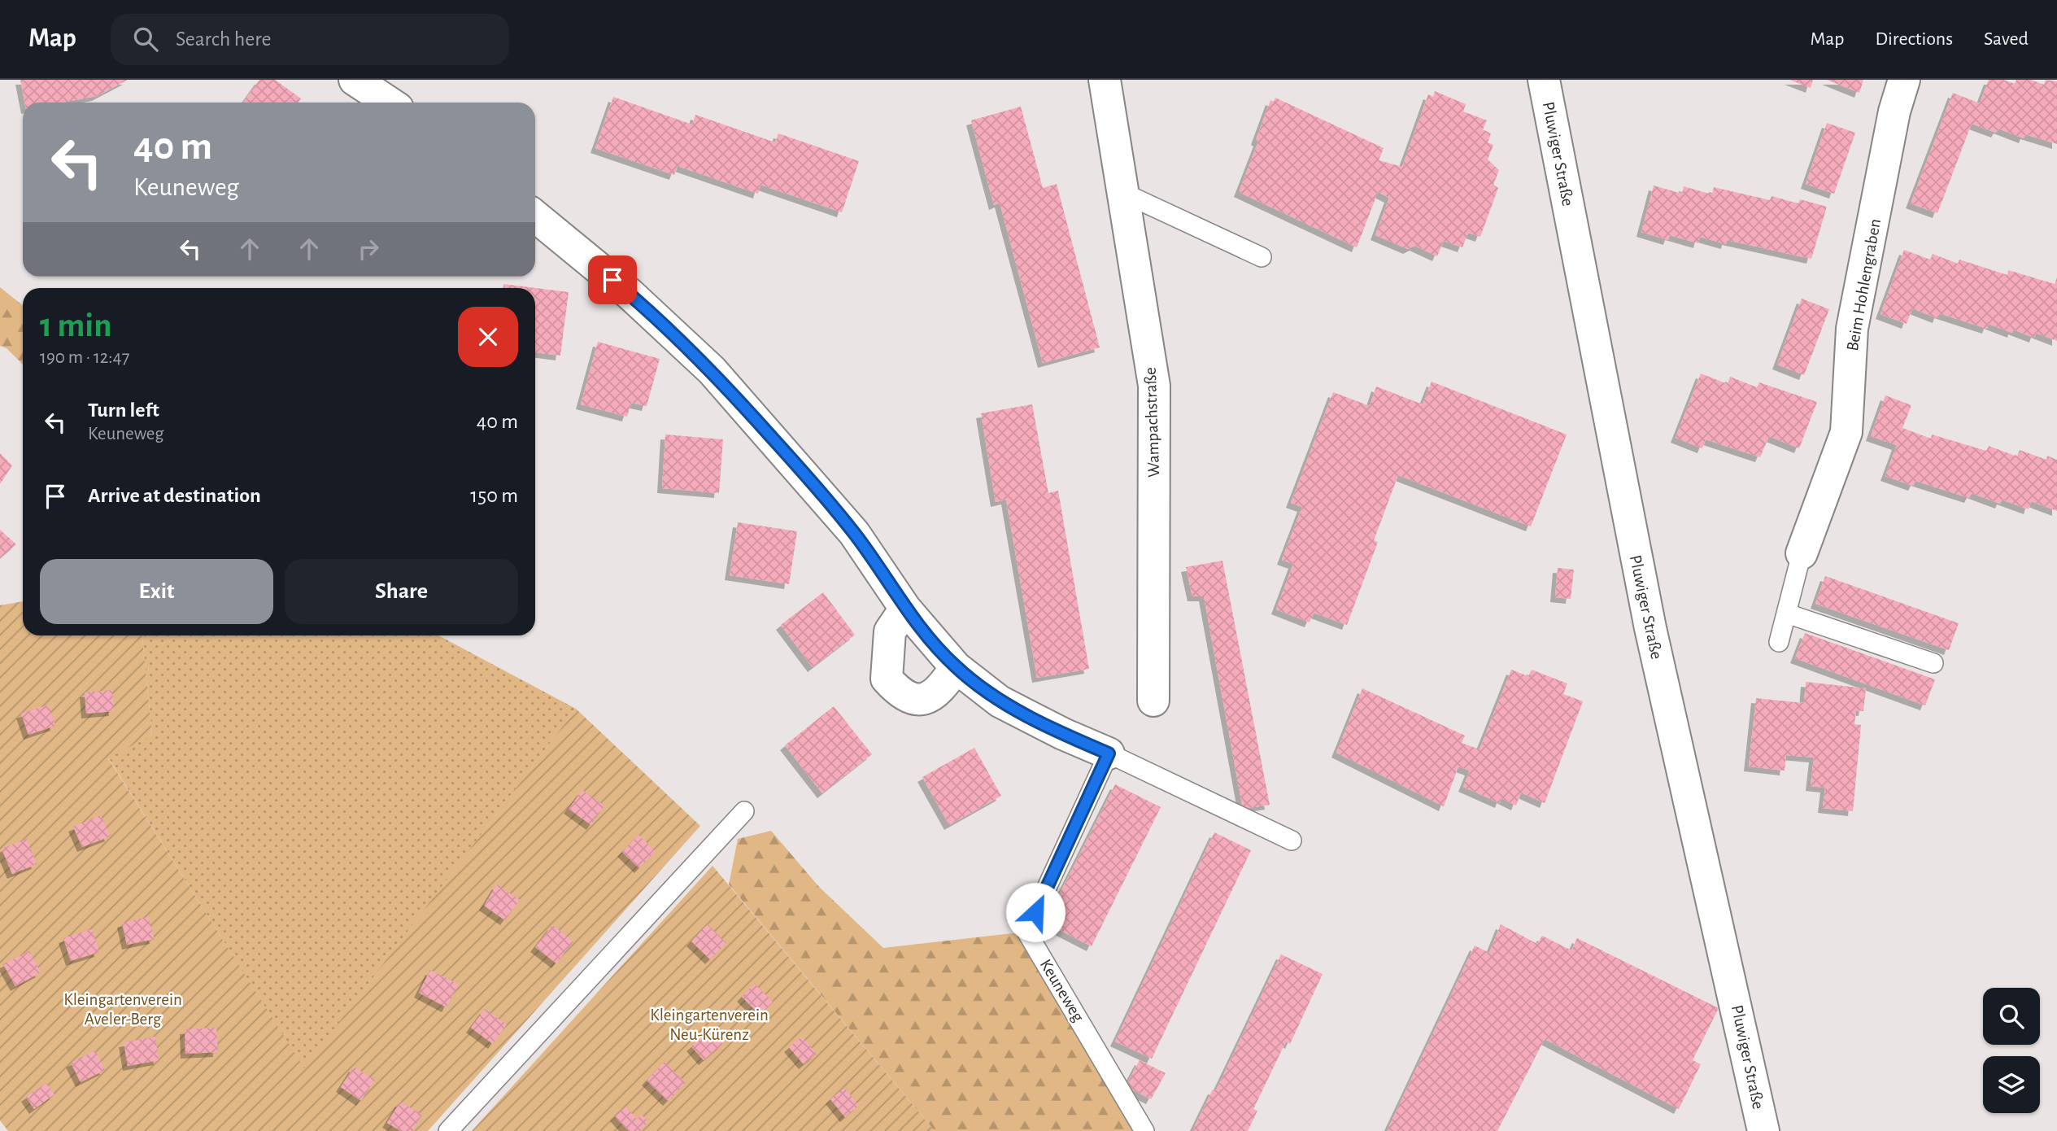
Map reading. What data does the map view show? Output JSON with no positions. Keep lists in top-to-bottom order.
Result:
{
  "streets": {
    "street": ["Pluwiger Straße", "Beim Hohlengraben", "Wampachstraße"],
    "lane": ["Keuneweg"]
  },
  "parks": ["Kleingartenverein Aveler-Berg", "Kleingartenverein Neu-Kürenz"],
  "page": {
    "header": "Map",
    "search": "Search here",
    "nav": ["Map", "Directions", "Saved"],
    "turn": ["40 m", "Keuneweg"],
    "heading": ["1 min", "190 m · 12:47"],
    "list": [
      {
        "name": "Turn left",
        "note": "Keuneweg",
        "value": "40 m"
      },
      {
        "name": "Arrive at destination",
        "value": "150 m"
      }
    ],
    "buttons": ["Exit", "Share"]
  }
}
